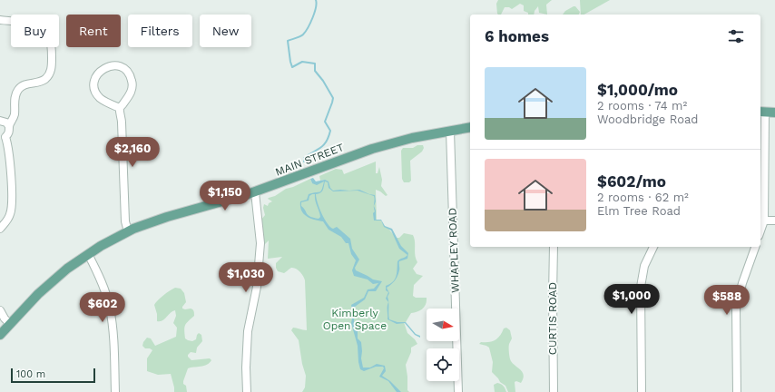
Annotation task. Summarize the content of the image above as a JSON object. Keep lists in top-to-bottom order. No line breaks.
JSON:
{"streets":{"main road":["MAIN STREET"],"street":["WHAPLEY ROAD","CURTIS ROAD"]},"crossings":[["MAIN STREET","WHAPLEY ROAD"]],"parks":["Kimberly Open Space"],"scale_bar":"100 m","north":"right","page":{"chip":["Buy","Rent","Filters","New"],"heading":"6 homes","list":[{"name":"$1,000/mo","note":"2 rooms · 74 m² · Woodbridge Road"},{"name":"$602/mo","note":"2 rooms · 62 m² · Elm Tree Road"}],"price":["$2,160","$1,150","$1,030","$1,000","$588","$602"],"scale":"100 m"}}
